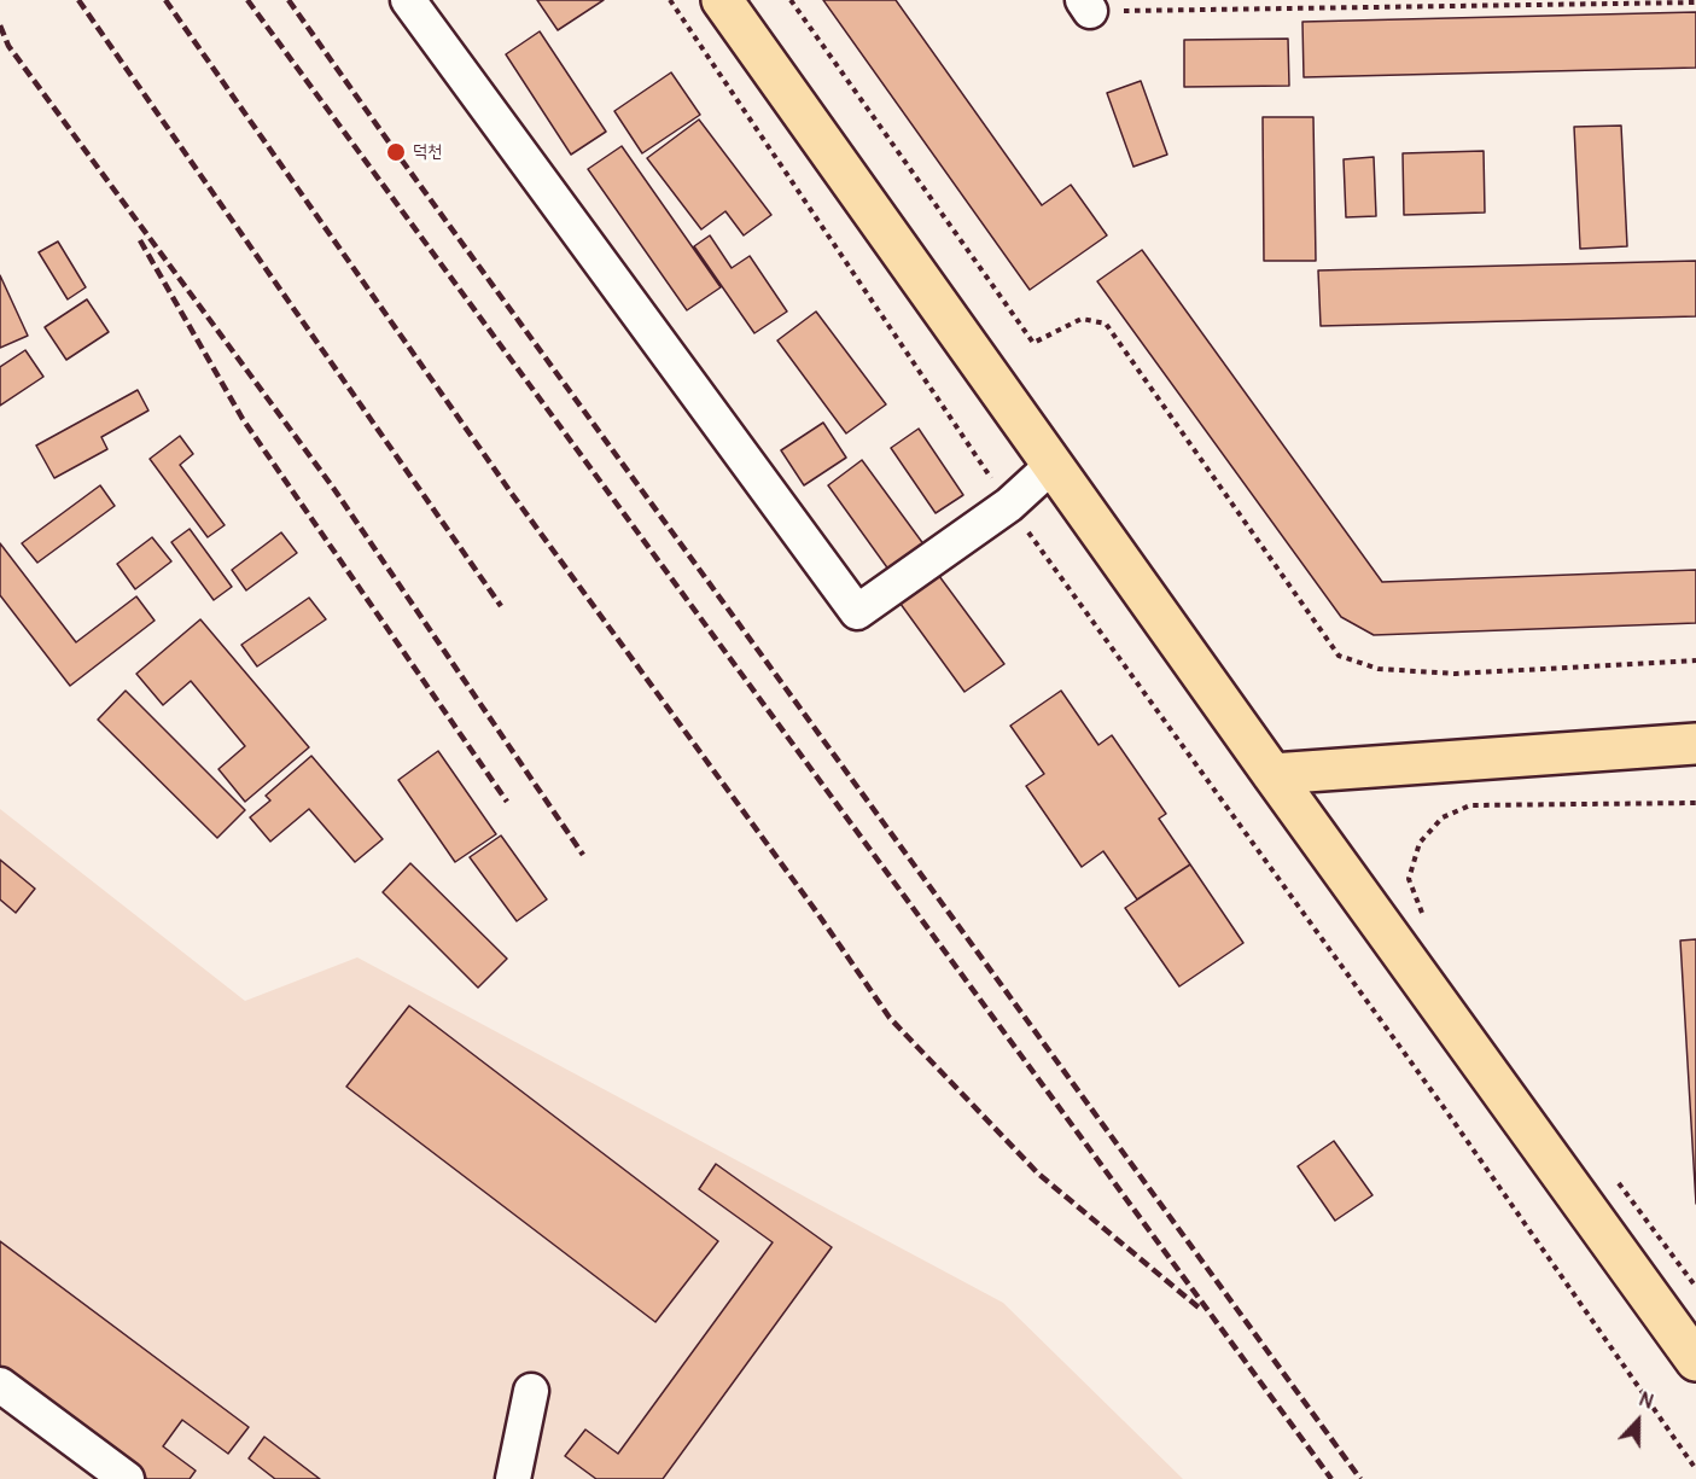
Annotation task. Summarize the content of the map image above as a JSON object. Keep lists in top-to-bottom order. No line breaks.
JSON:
{"places":["덕천"],"north":"top"}
